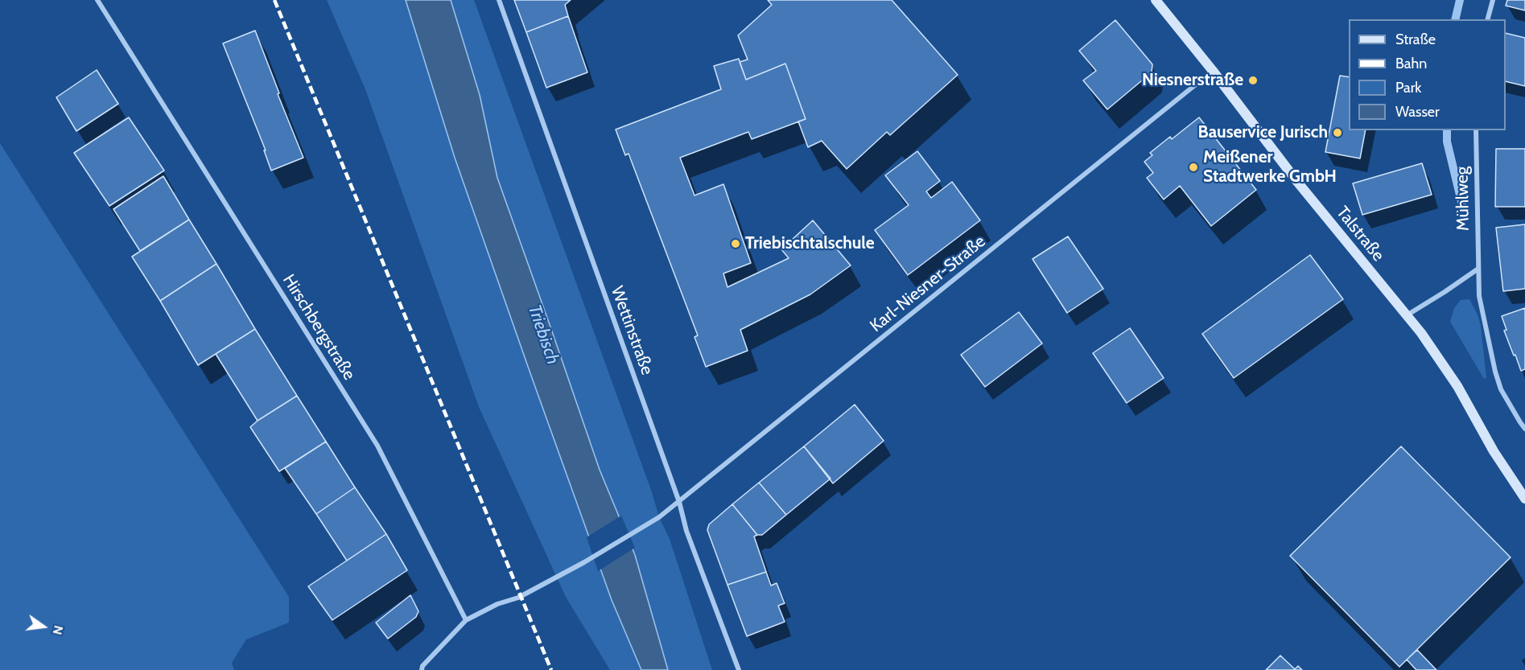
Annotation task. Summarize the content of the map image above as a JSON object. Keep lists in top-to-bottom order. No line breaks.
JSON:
{"streets":{"main road":["Talstraße"],"street":["Mühlweg","Karl-Niesner-Straße","Hirschbergstraße","Wettinstraße"]},"crossings":[["Talstraße","Karl-Niesner-Straße"],["Karl-Niesner-Straße","Hirschbergstraße"],["Karl-Niesner-Straße","Wettinstraße"]],"water":["Triebisch"],"places":["Niesnerstraße","Bauservice Jurisch","Meißener Stadtwerke GmbH","Triebischtalschule"],"legend":["Straße","Bahn","Park","Wasser"],"north":"right"}
